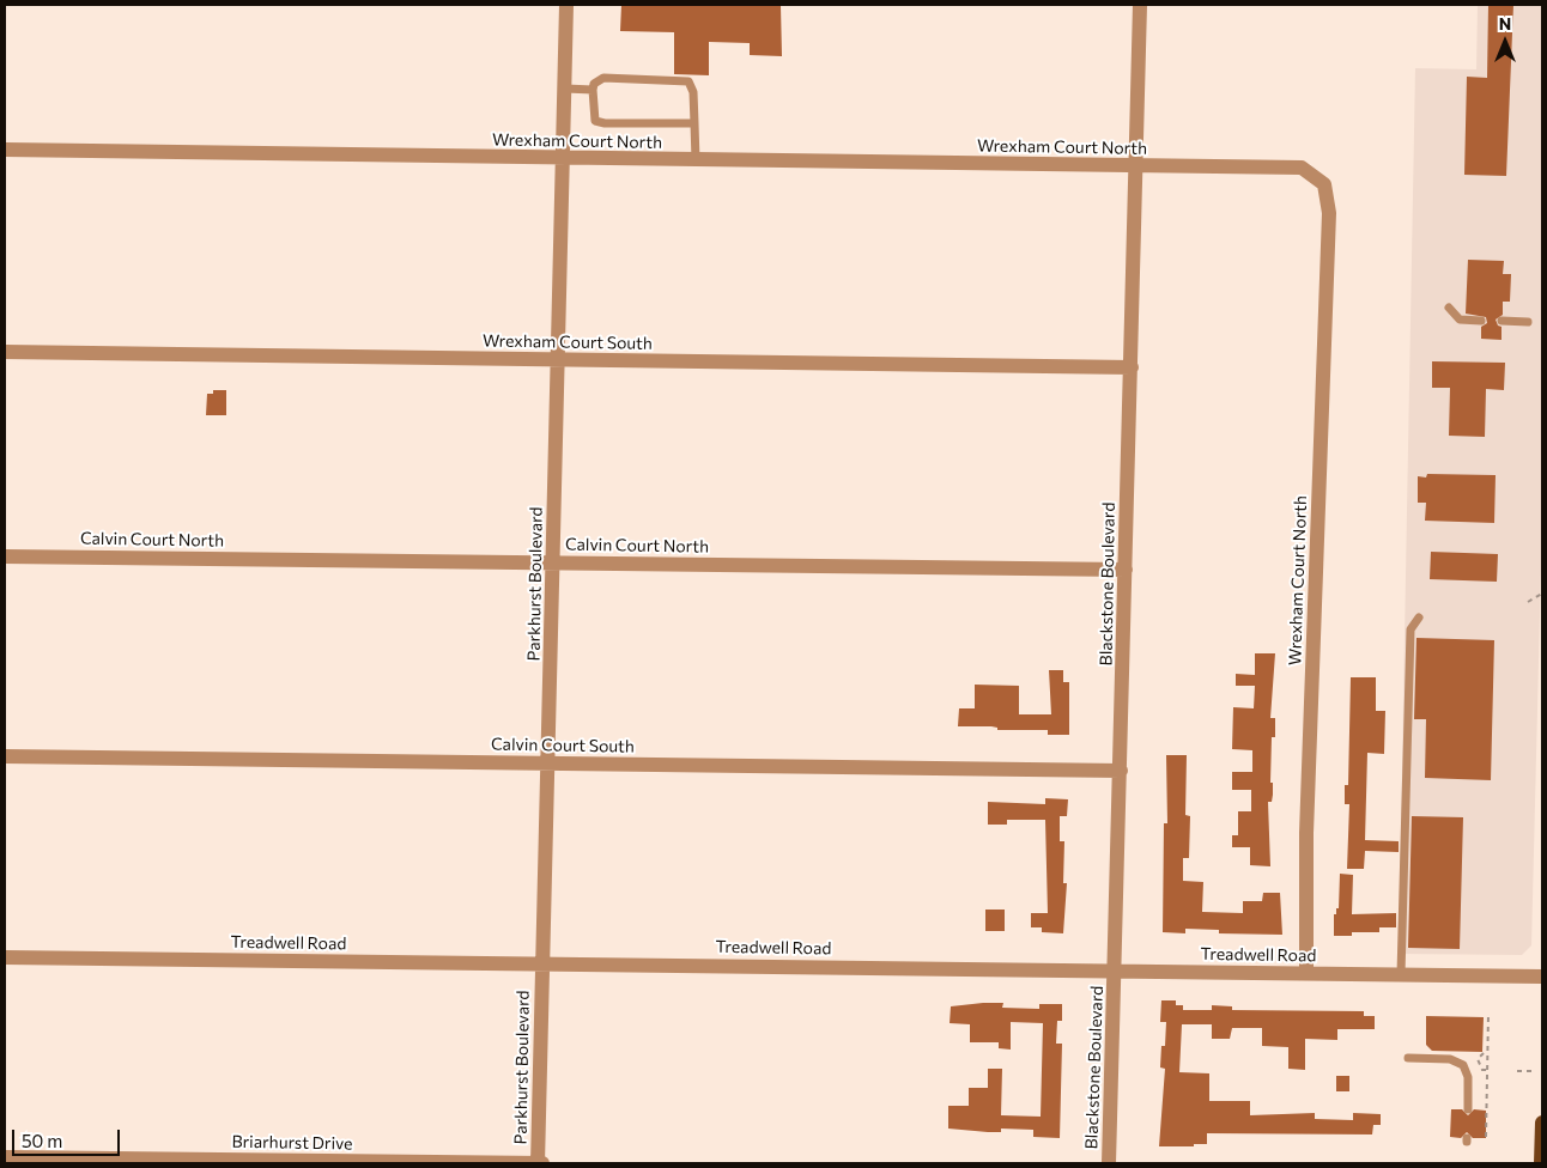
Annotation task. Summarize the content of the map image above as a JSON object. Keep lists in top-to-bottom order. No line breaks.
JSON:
{"streets":{"street":["Wrexham Court North","Wrexham Court South","Calvin Court North","Parkhurst Boulevard","Blackstone Boulevard","Calvin Court South","Treadwell Road","Briarhurst Drive"]},"crossings":[["Wrexham Court North","Parkhurst Boulevard"],["Wrexham Court North","Blackstone Boulevard"],["Wrexham Court North","Treadwell Road"],["Wrexham Court South","Parkhurst Boulevard"],["Wrexham Court South","Blackstone Boulevard"],["Calvin Court North","Parkhurst Boulevard"],["Calvin Court North","Blackstone Boulevard"],["Parkhurst Boulevard","Calvin Court South"],["Parkhurst Boulevard","Treadwell Road"],["Parkhurst Boulevard","Briarhurst Drive"],["Blackstone Boulevard","Calvin Court South"],["Blackstone Boulevard","Treadwell Road"]],"scale_bar":"50 m","north":"top"}
